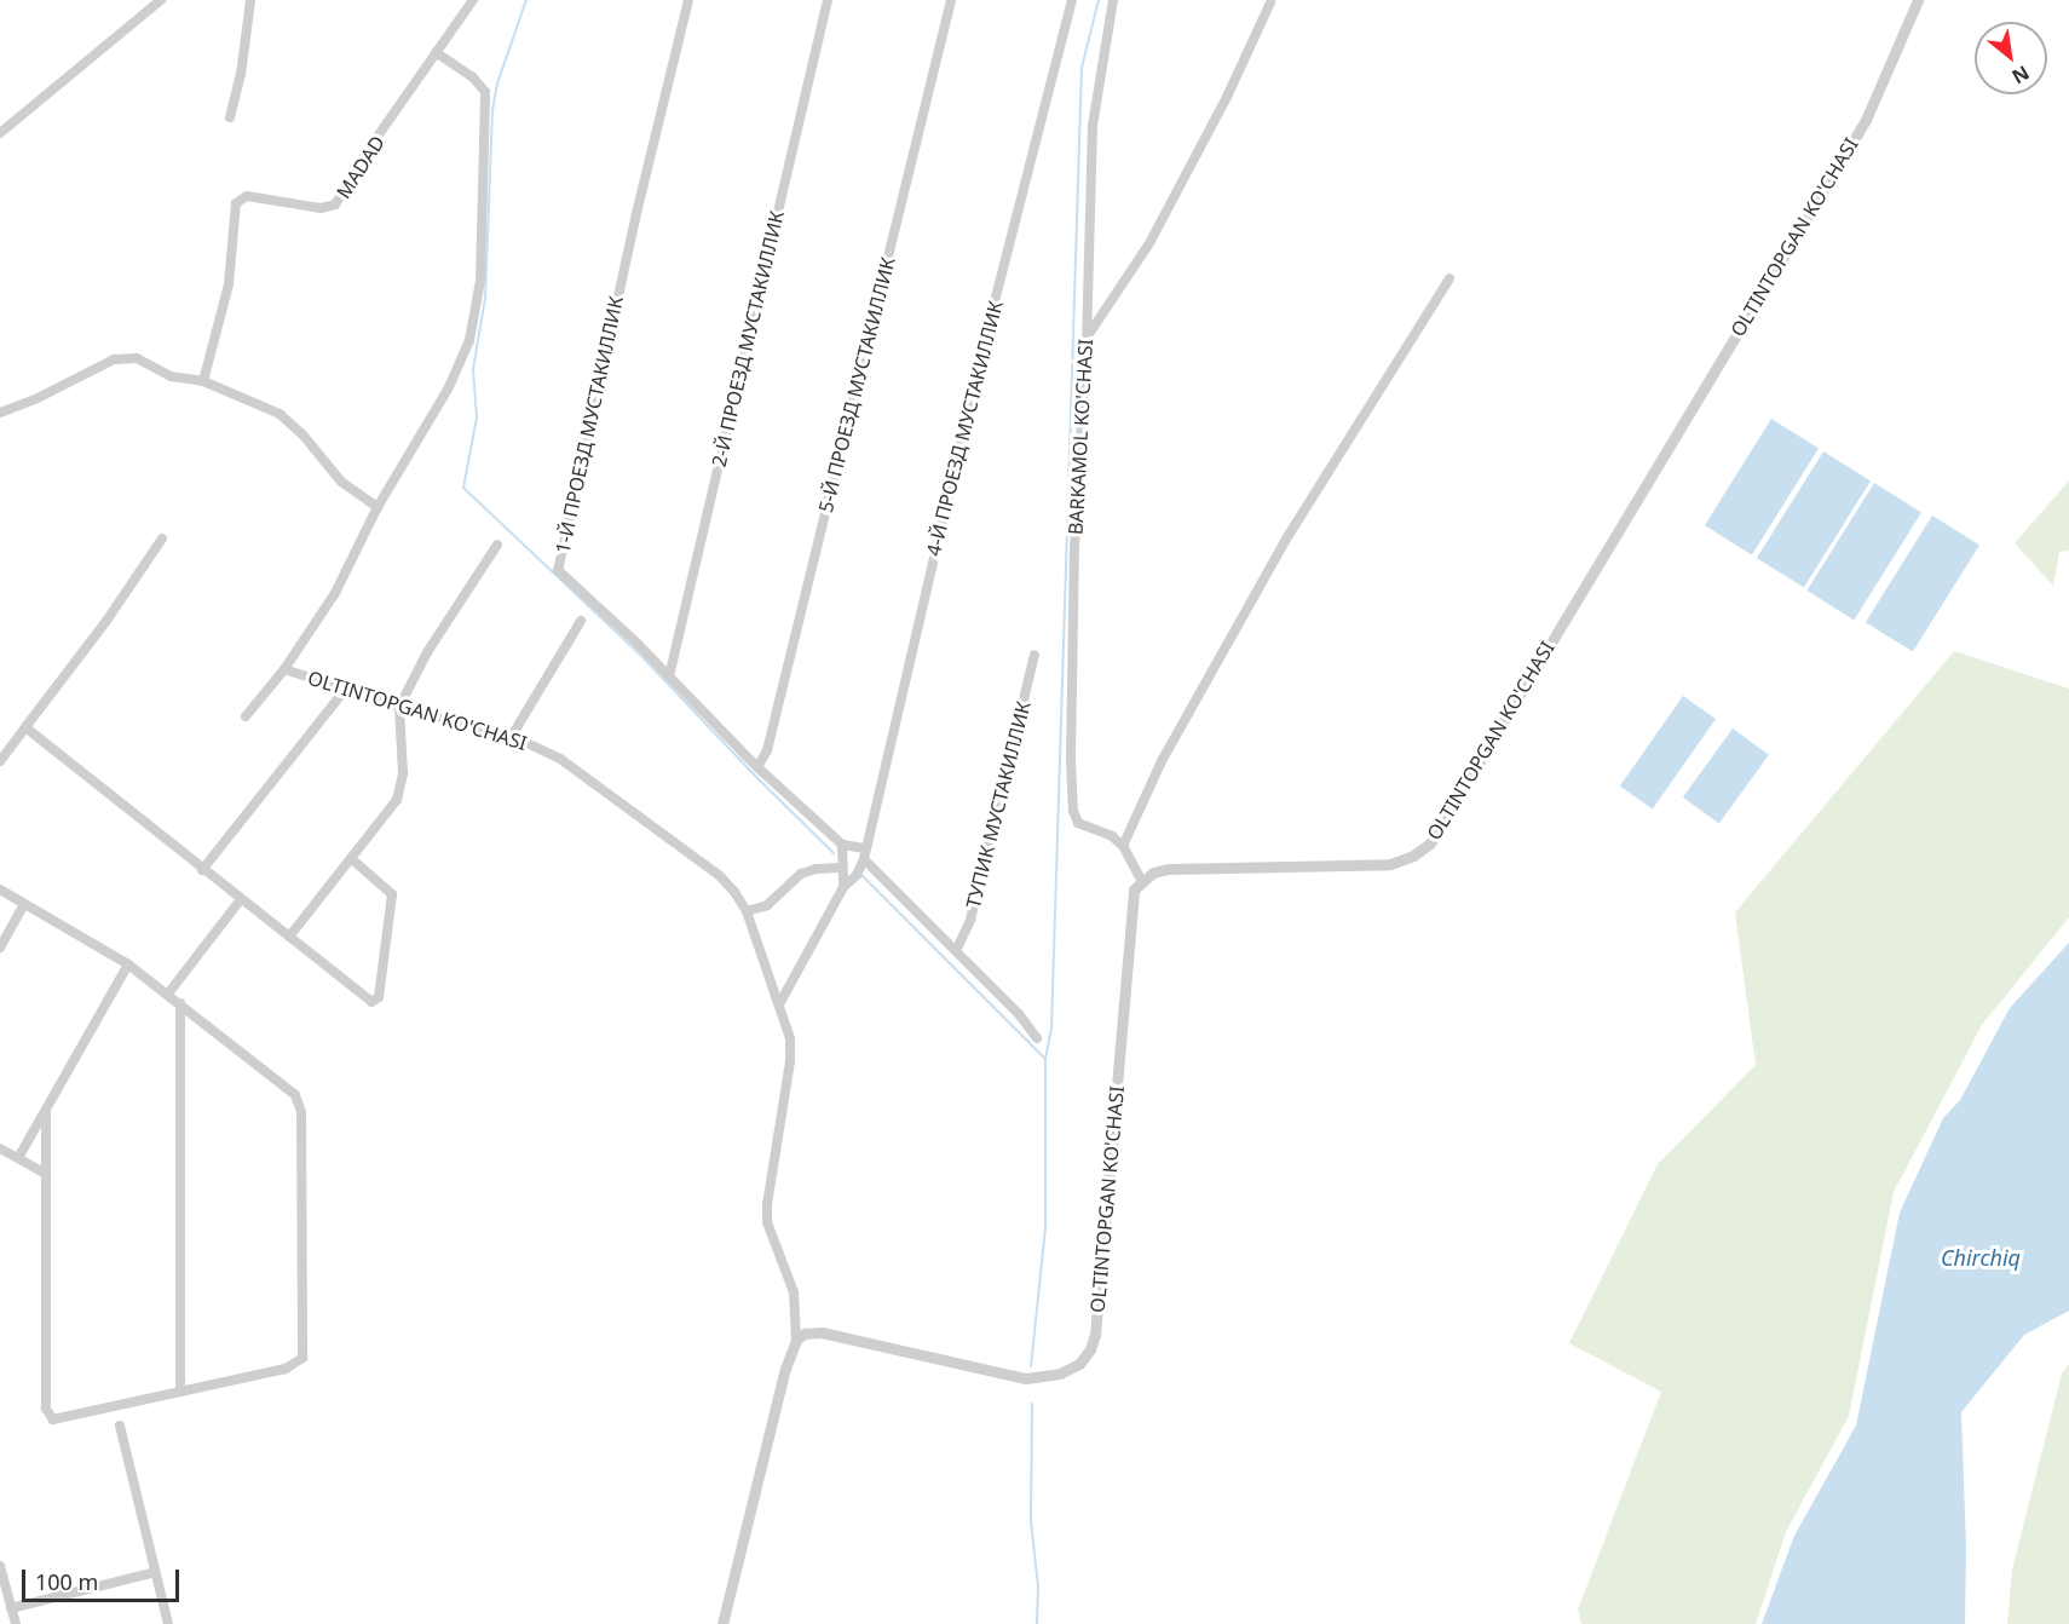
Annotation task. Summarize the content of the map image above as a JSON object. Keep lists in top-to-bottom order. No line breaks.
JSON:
{"streets":{"street":["MADAD","OLTINTOPGAN KO'CHASI","2-Й ПРОЕЗД МУСТАКИЛЛИК","5-Й ПРОЕЗД МУСТАКИЛЛИК","1-Й ПРОЕЗД МУСТАКИЛЛИК","4-Й ПРОЕЗД МУСТАКИЛЛИК","BARKAMOL KO'CHASI","ТУПИК МУСТАКИЛЛИК"]},"crossings":[["2-Й ПРОЕЗД МУСТАКИЛЛИК","1-Й ПРОЕЗД МУСТАКИЛЛИК"],["5-Й ПРОЕЗД МУСТАКИЛЛИК","1-Й ПРОЕЗД МУСТАКИЛЛИК"]],"water":["Chirchiq"],"scale_bar":"100 m","north":"bottom right"}
